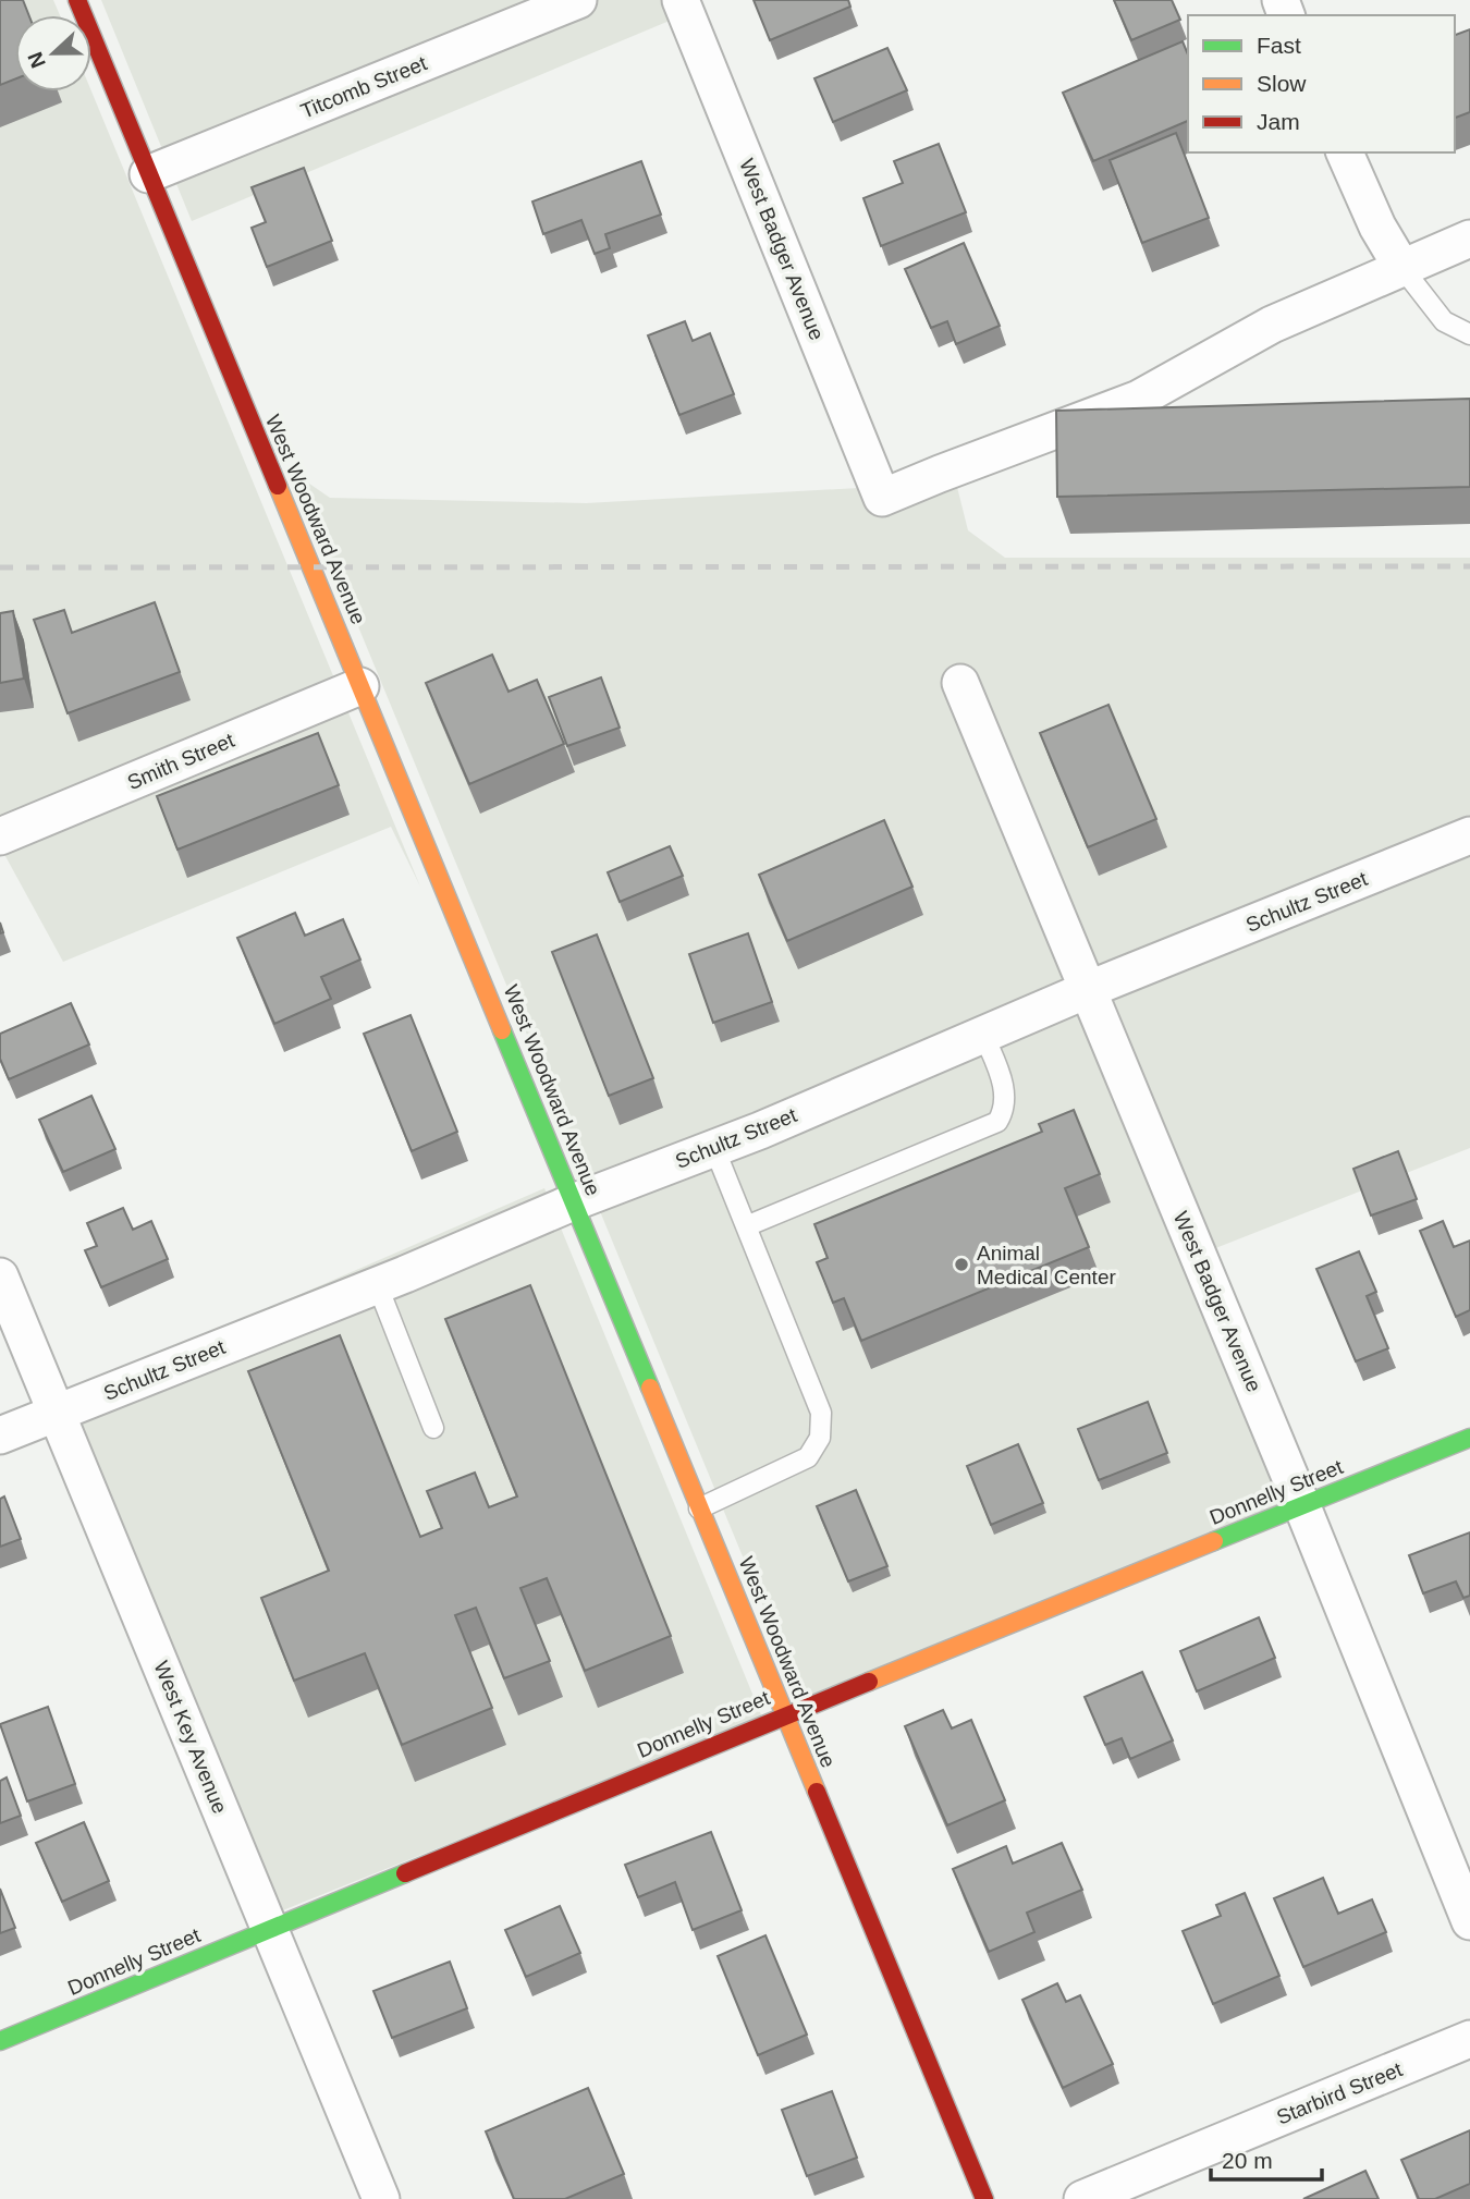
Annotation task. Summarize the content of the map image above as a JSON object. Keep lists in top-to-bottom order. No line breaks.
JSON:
{"streets":{"street":["Titcomb Street","West Badger Avenue","West Woodward Avenue","Smith Street","Schultz Street","Donnelly Street","West Key Avenue","Starbird Street"]},"crossings":[["Titcomb Street","West Woodward Avenue"],["West Badger Avenue","Schultz Street"],["West Badger Avenue","Donnelly Street"],["West Woodward Avenue","Smith Street"],["West Woodward Avenue","Schultz Street"],["West Woodward Avenue","Donnelly Street"],["Schultz Street","West Key Avenue"],["Donnelly Street","West Key Avenue"]],"places":["Animal Medical Center"],"legend":["Fast","Slow","Jam"],"scale_bar":"20 m","north":"left"}
